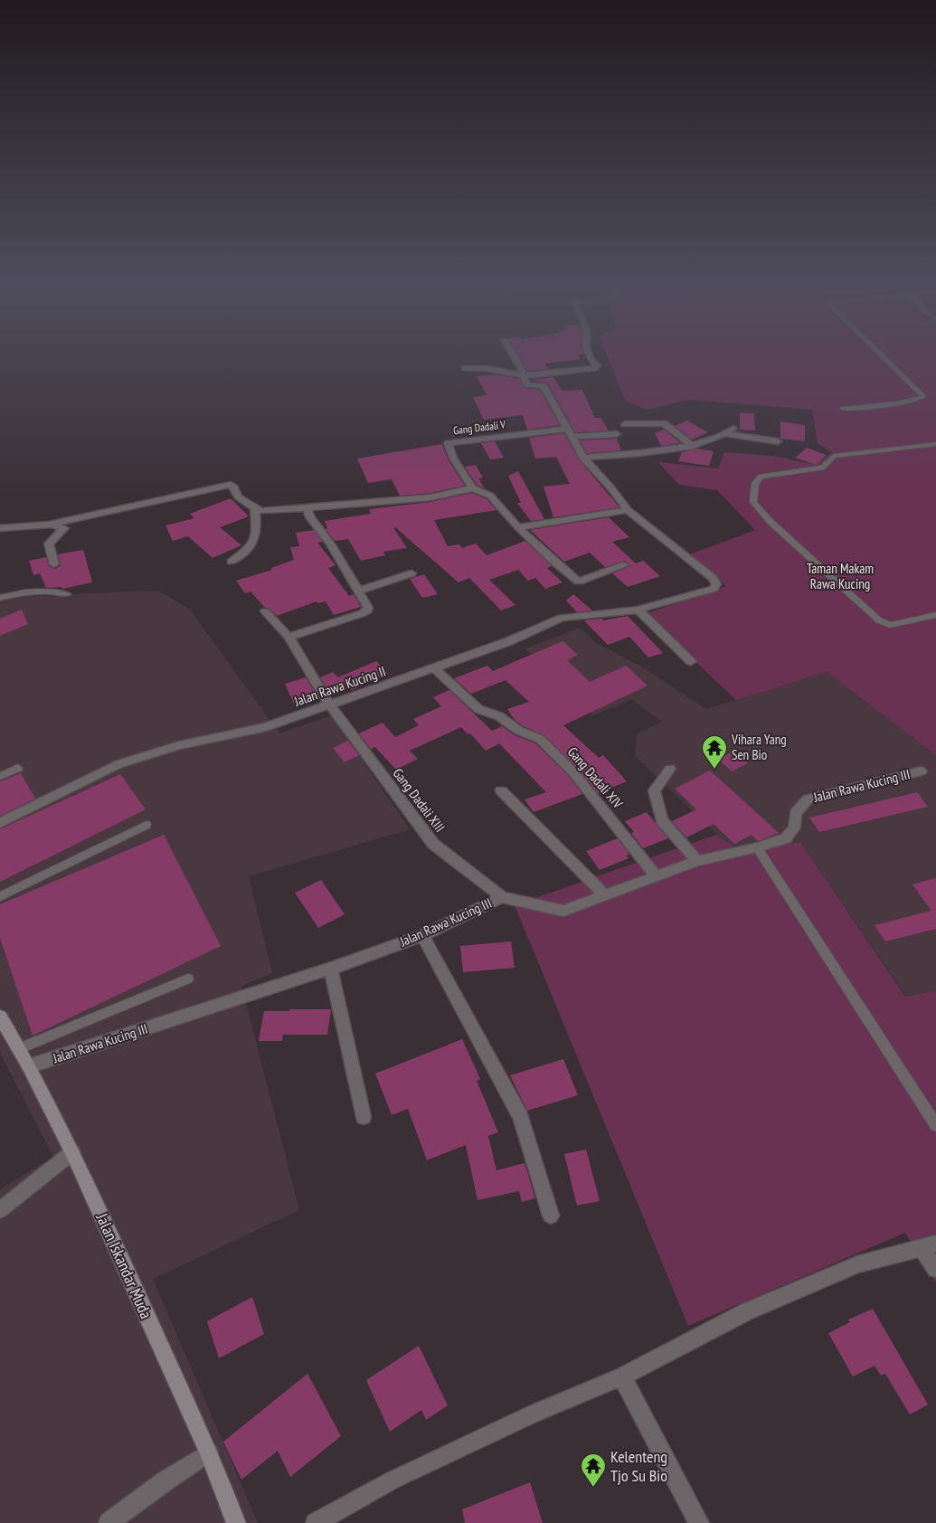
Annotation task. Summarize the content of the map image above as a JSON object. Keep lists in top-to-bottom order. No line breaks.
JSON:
{"streets":{"street":["Gang Dadali V","Jalan Rawa Kucing II","Gang Dadali XIV","Jalan Rawa Kucing III","Gang Dadali XIII","Jalan Iskandar Muda"]},"crossings":[["Jalan Rawa Kucing II","Gang Dadali XIV"],["Jalan Rawa Kucing II","Gang Dadali XIII"],["Gang Dadali XIV","Jalan Rawa Kucing III"],["Jalan Rawa Kucing III","Gang Dadali XIII"],["Jalan Rawa Kucing III","Jalan Iskandar Muda"]],"parks":["Taman Makam Rawa Kucing"],"places":{"temple":["Vihara Yang Sen Bio","Kelenteng Tjo Su Bio"]}}
